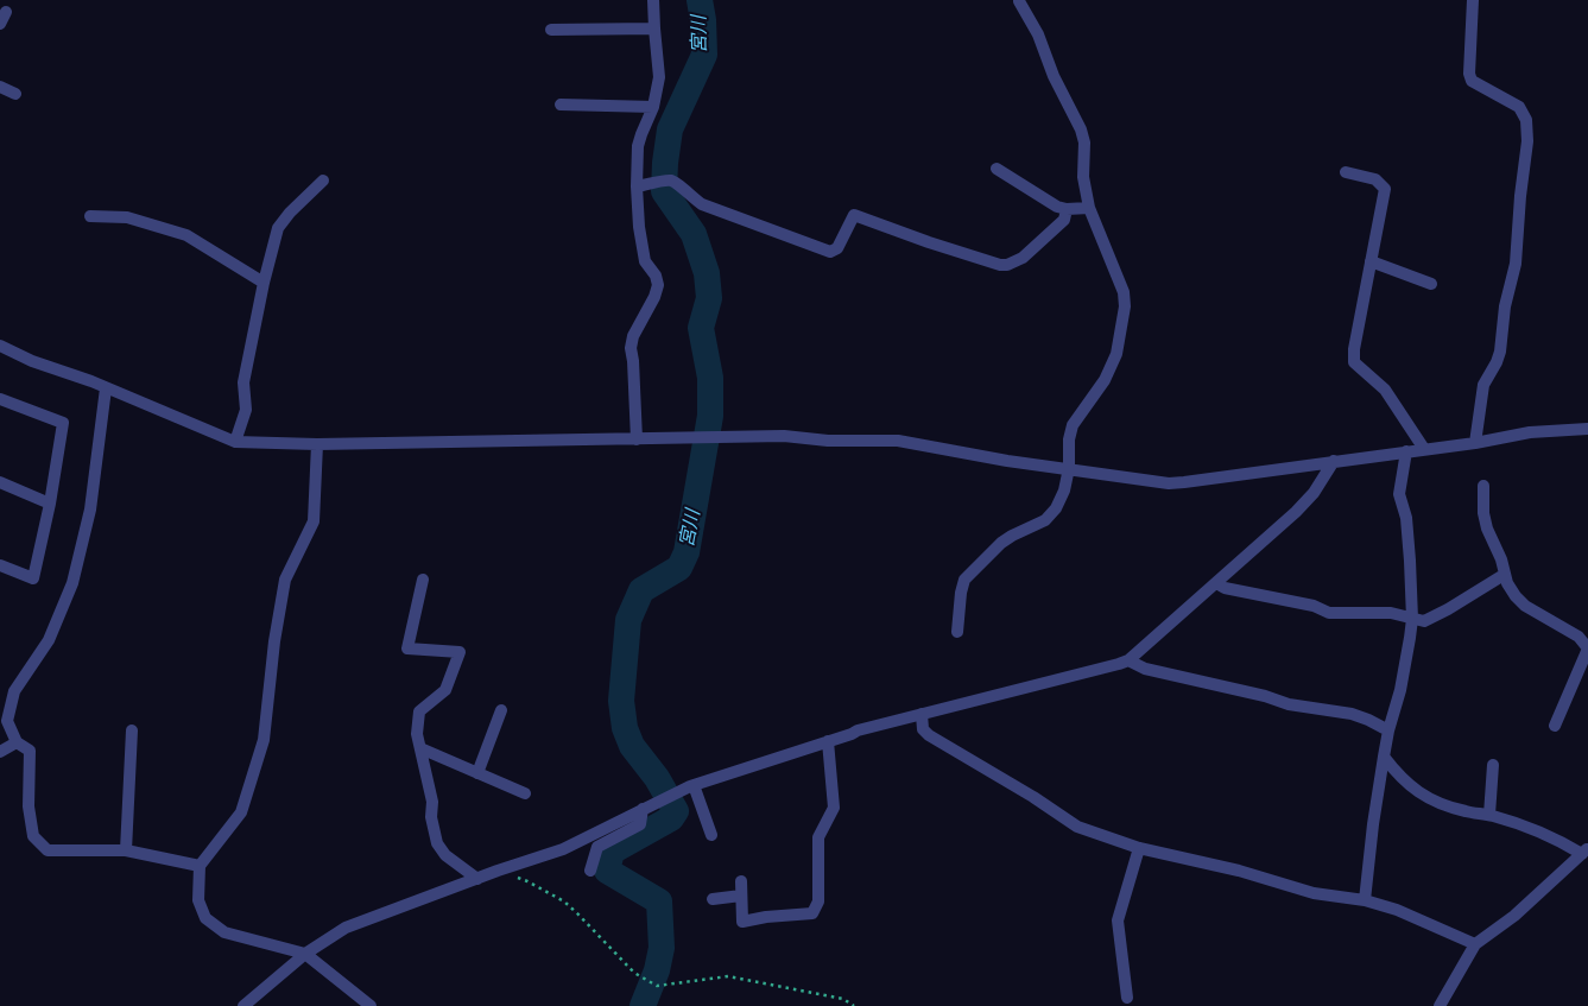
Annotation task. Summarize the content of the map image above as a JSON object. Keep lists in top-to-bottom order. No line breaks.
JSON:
{"water":["宮川"]}
